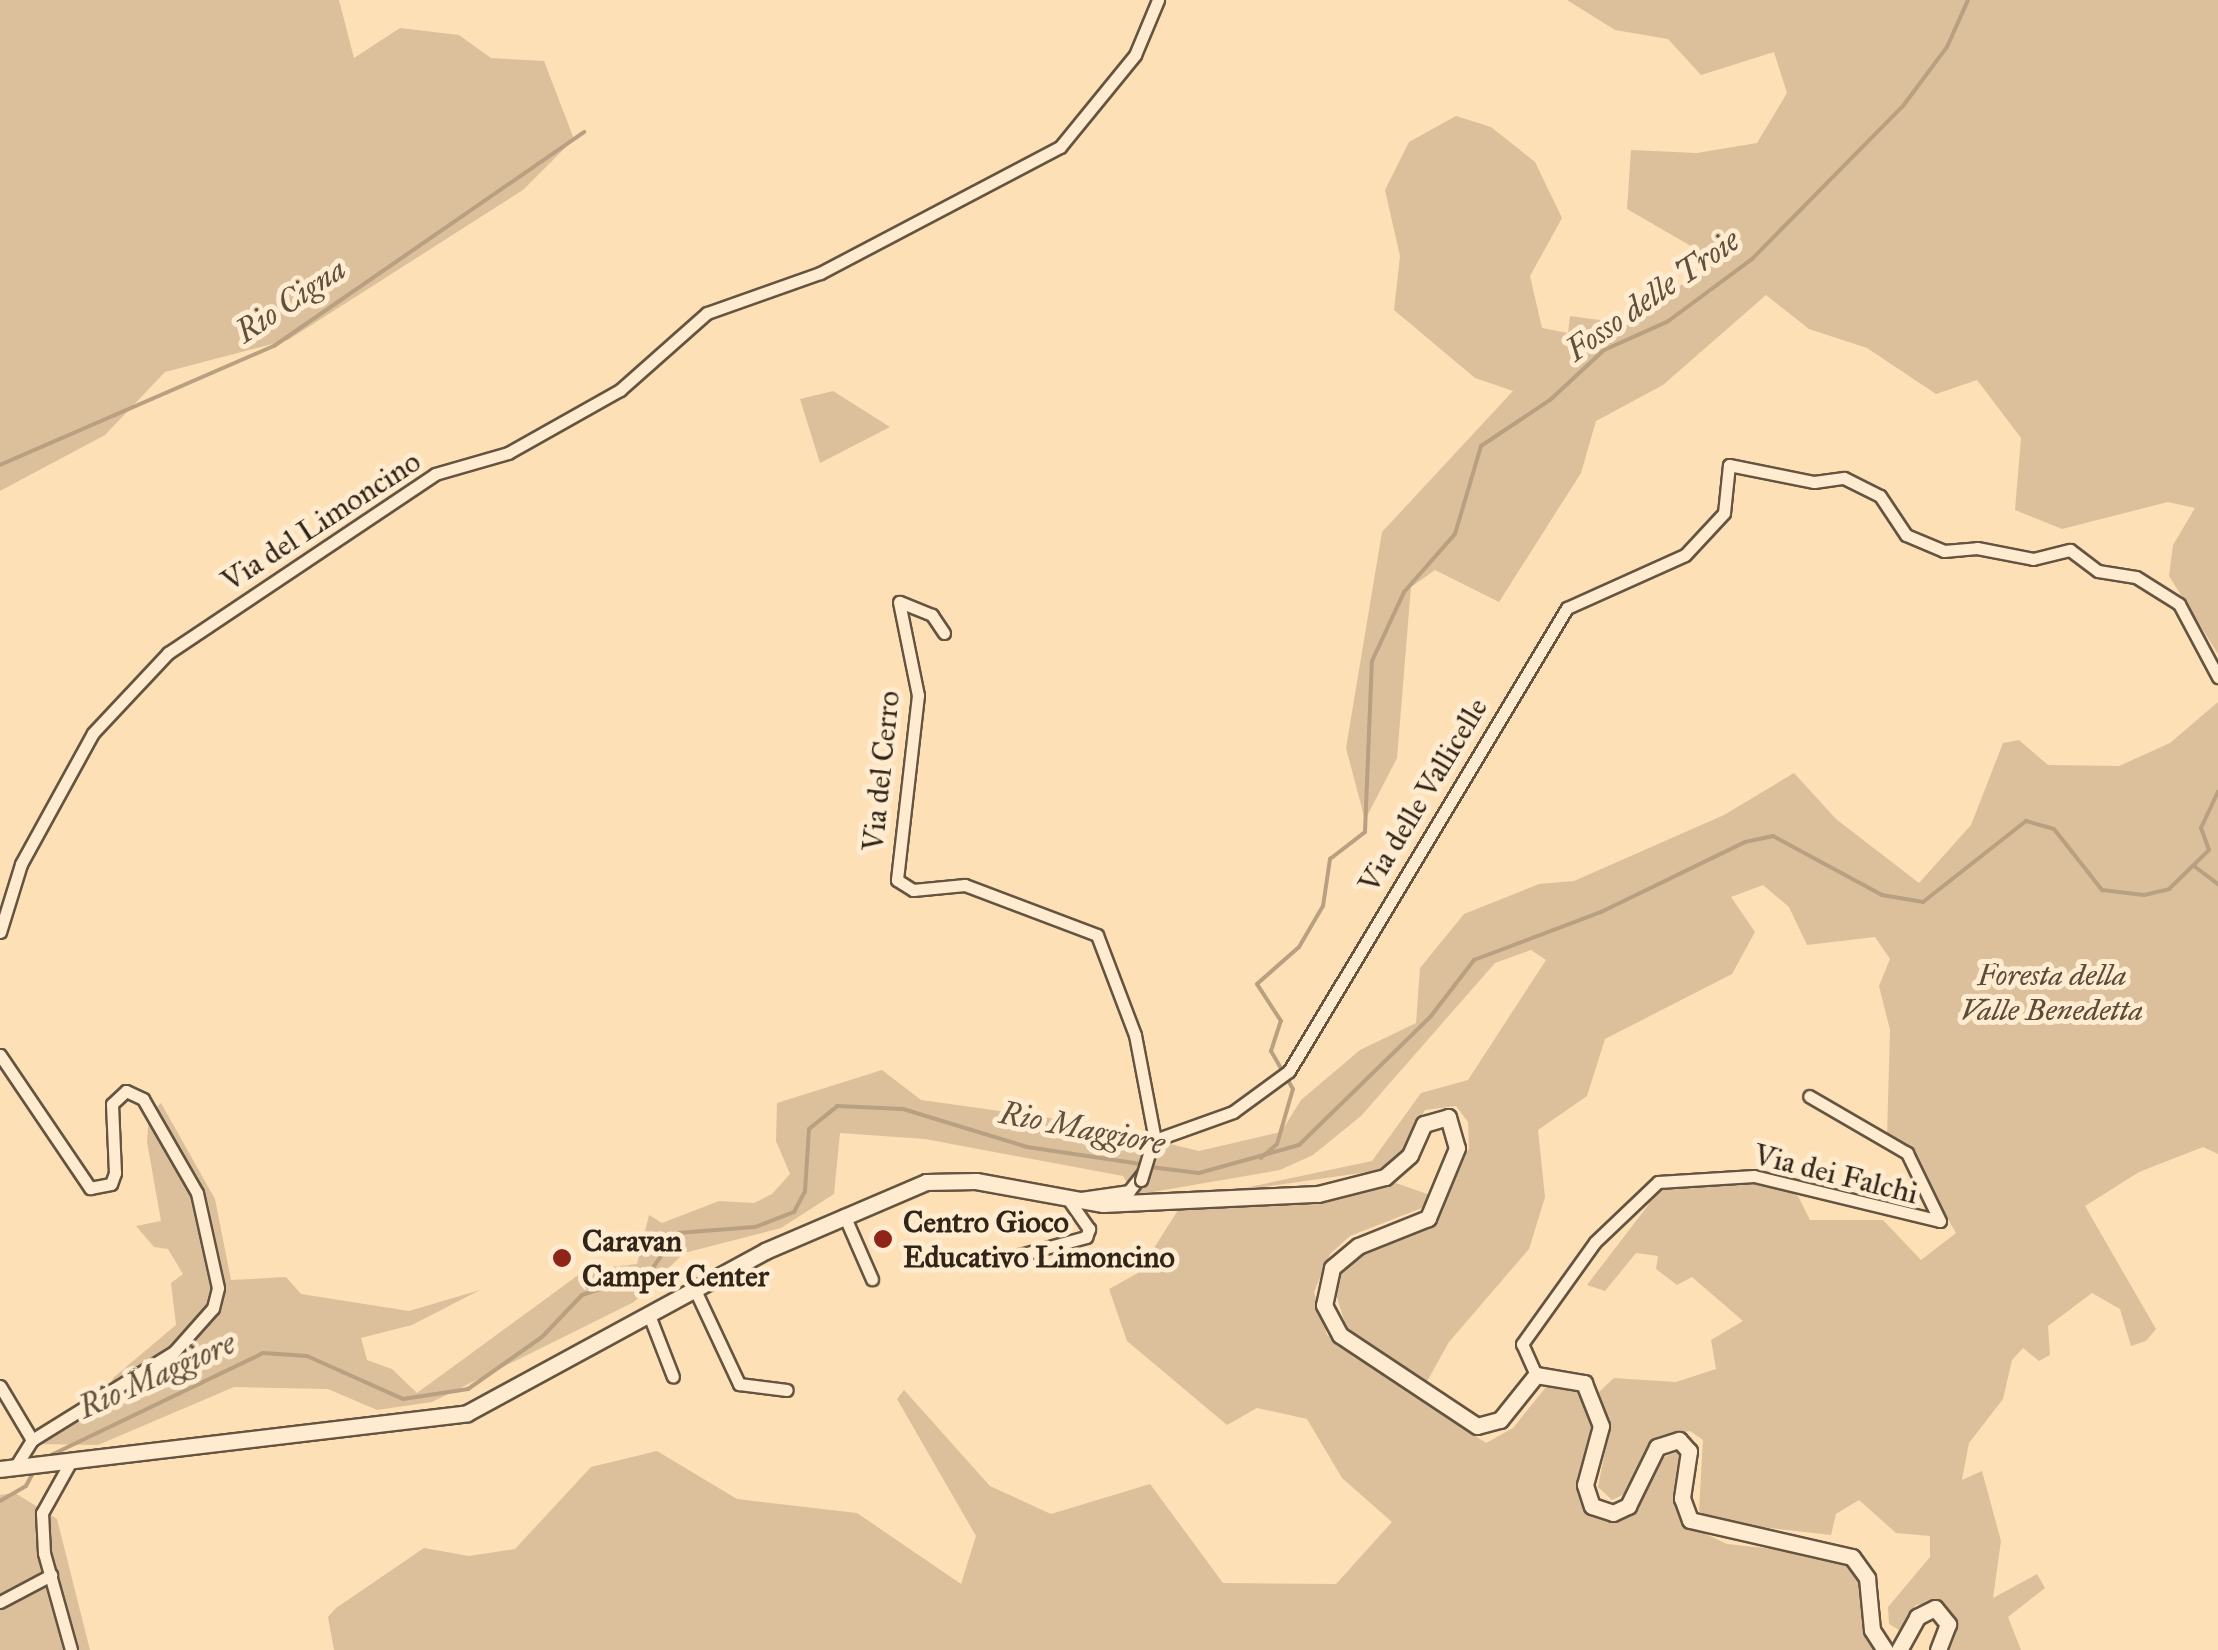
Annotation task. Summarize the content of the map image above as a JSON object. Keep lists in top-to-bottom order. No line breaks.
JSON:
{"streets":{"street":["Via del Limoncino","Via del Cerro","Via delle Vallicelle","Via dei Falchi"]},"crossings":[["Via del Cerro","Via delle Vallicelle"]],"water":["Fosso delle Troie","Rio Cigna","Rio Maggiore"],"parks":["Foresta della Valle Benedetta"],"places":["Centro Gioco Educativo Limoncino","Caravan Camper Center"]}
